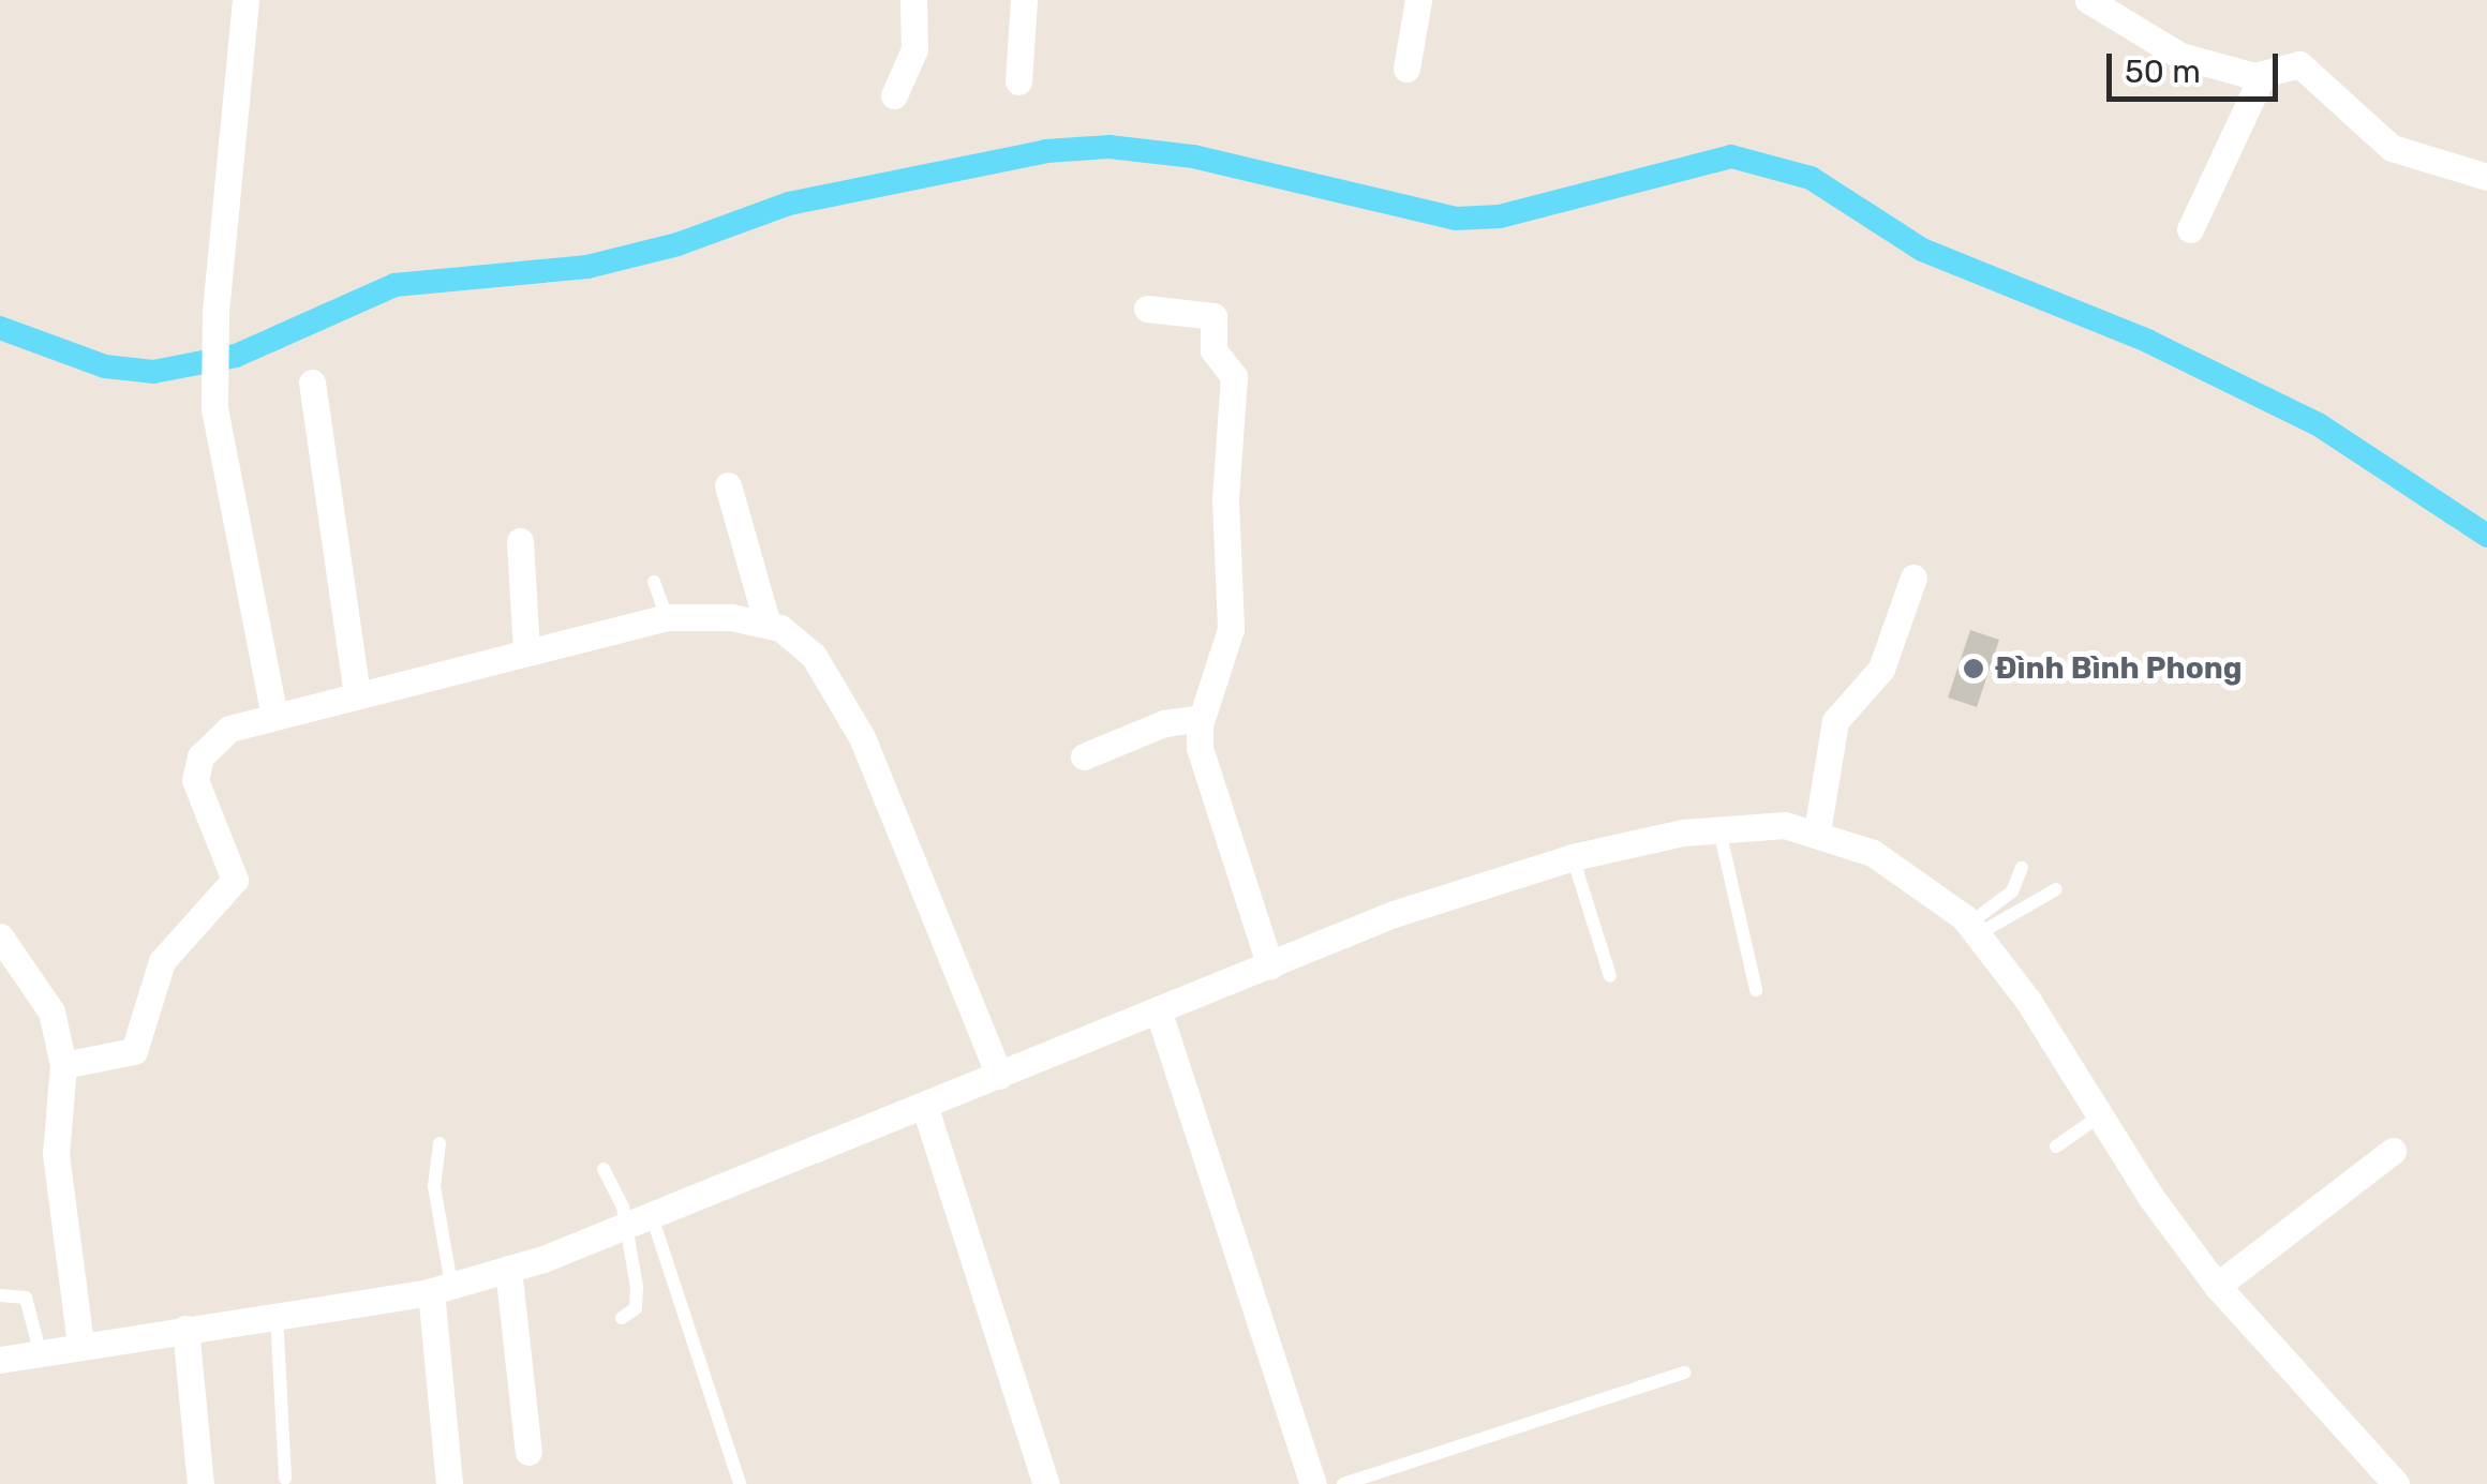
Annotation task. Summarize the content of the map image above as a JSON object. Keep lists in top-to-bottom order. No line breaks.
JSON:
{"places":["Đình Bình Phong"],"scale_bar":"50 m"}
